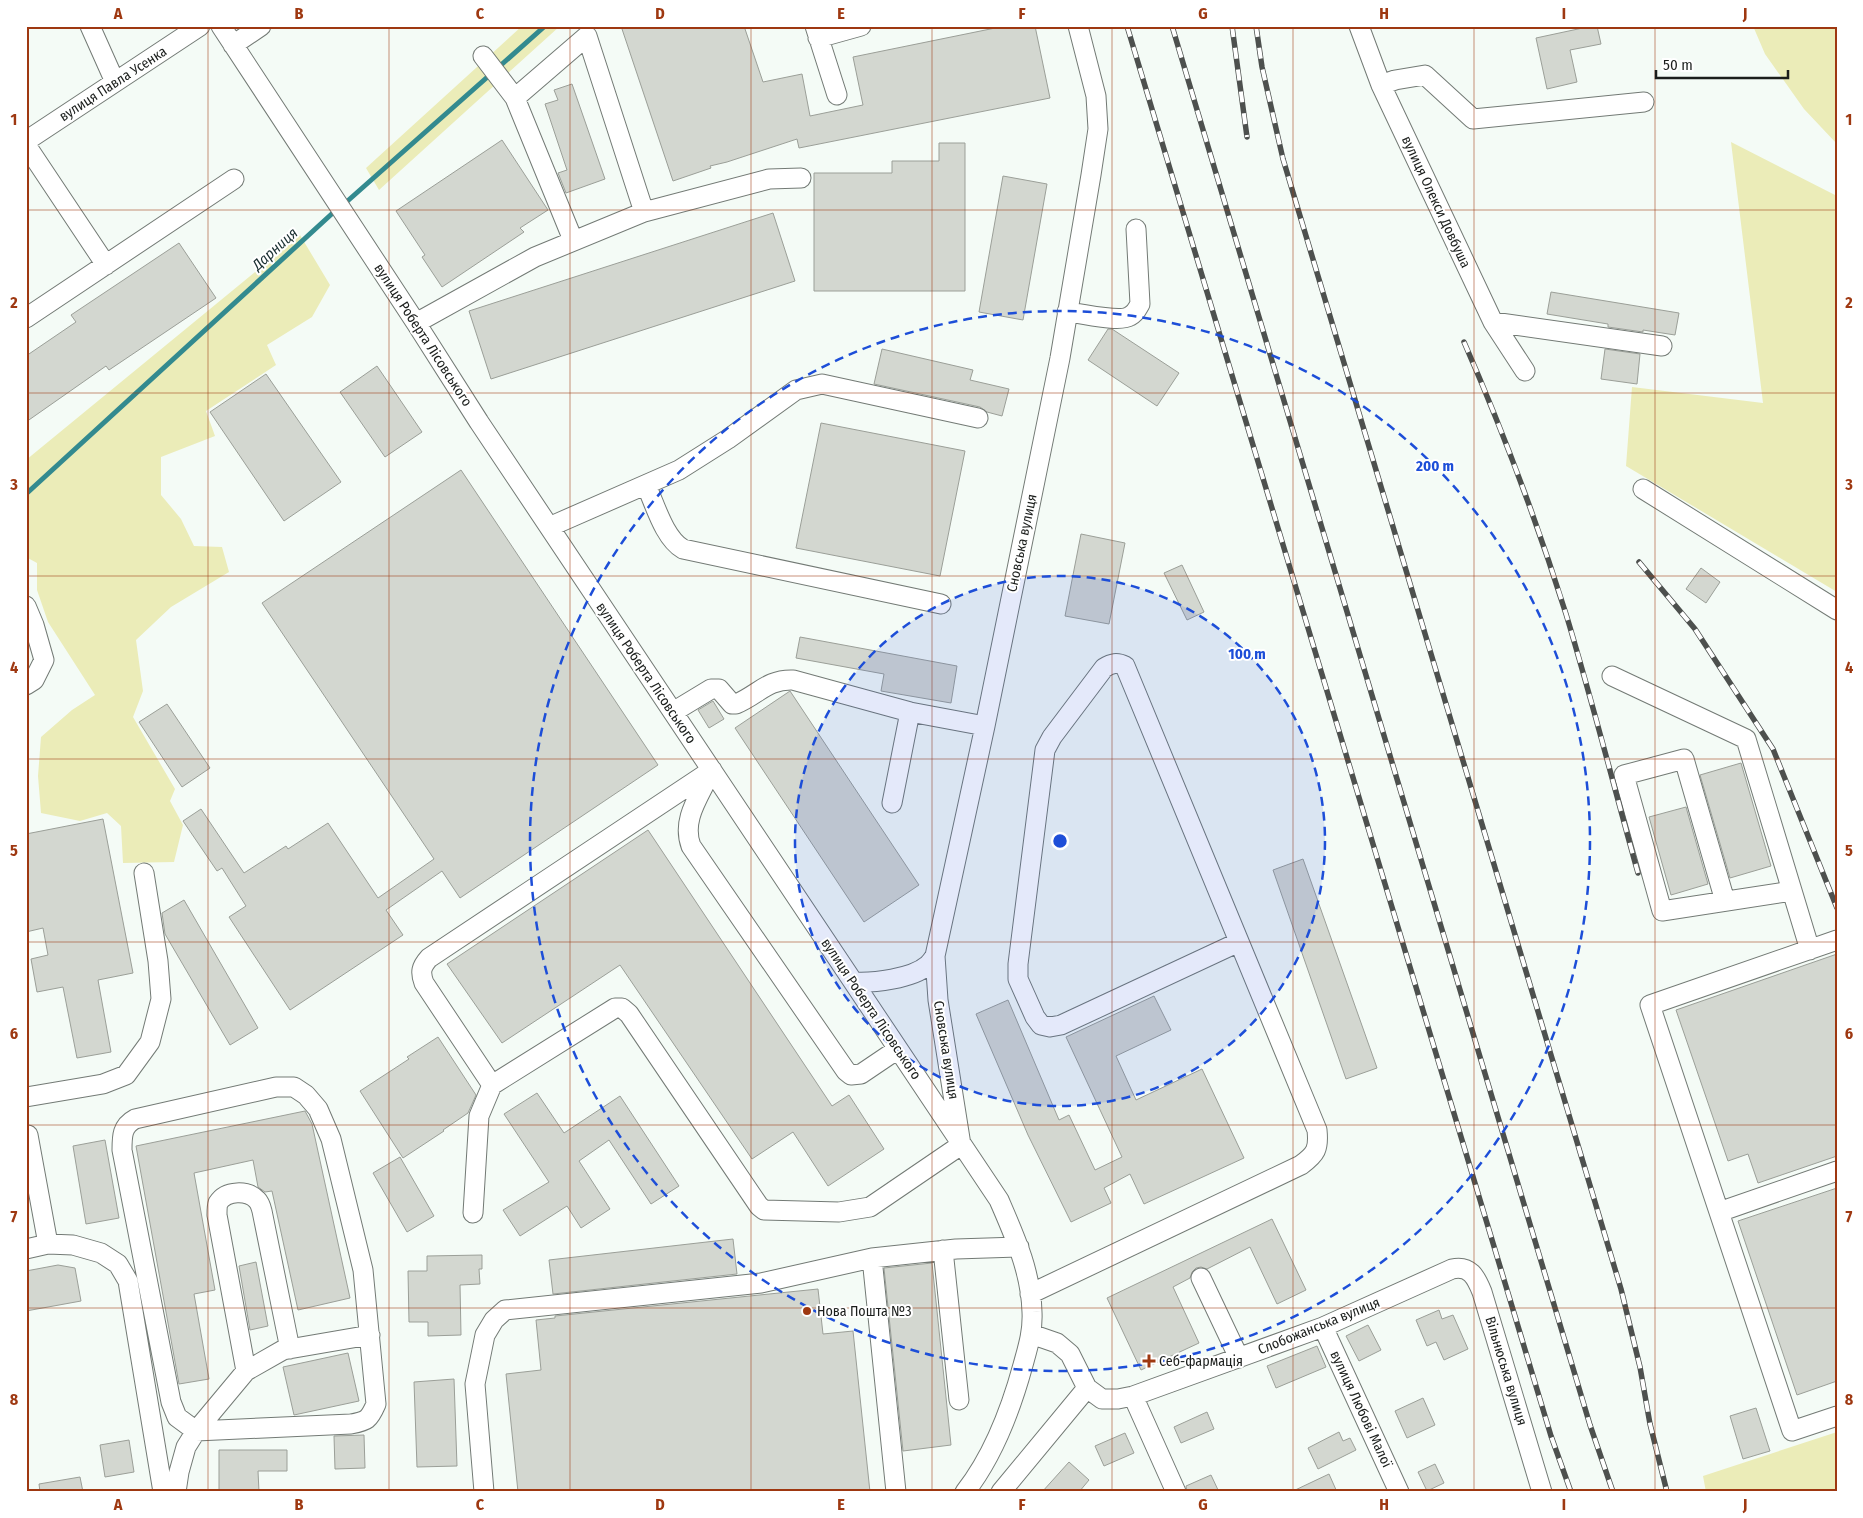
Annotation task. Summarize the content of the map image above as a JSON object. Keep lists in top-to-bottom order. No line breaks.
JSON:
{"streets":{"street":["вулиця Павла Усенка","вулиця Олекси Довбуша","вулиця Роберта Лісовського","Сновська вулиця","Слобожанська вулиця","Вільнюська вулиця","вулиця Любові Малої"]},"crossings":[["вулиця Роберта Лісовського","Сновська вулиця"],["Слобожанська вулиця","Вільнюська вулиця"],["Слобожанська вулиця","вулиця Любові Малої"]],"water":["Дарниця"],"places":{"other":["Нова Пошта №3"],"health":["Себ-фармація"]},"scale_bar":"50 m","grid":{"columns":["A","B","C","D","E","F","G","H","I","J"],"rows":["1","2","3","4","5","6","7","8"]},"rings":["200 m","100 m"]}
